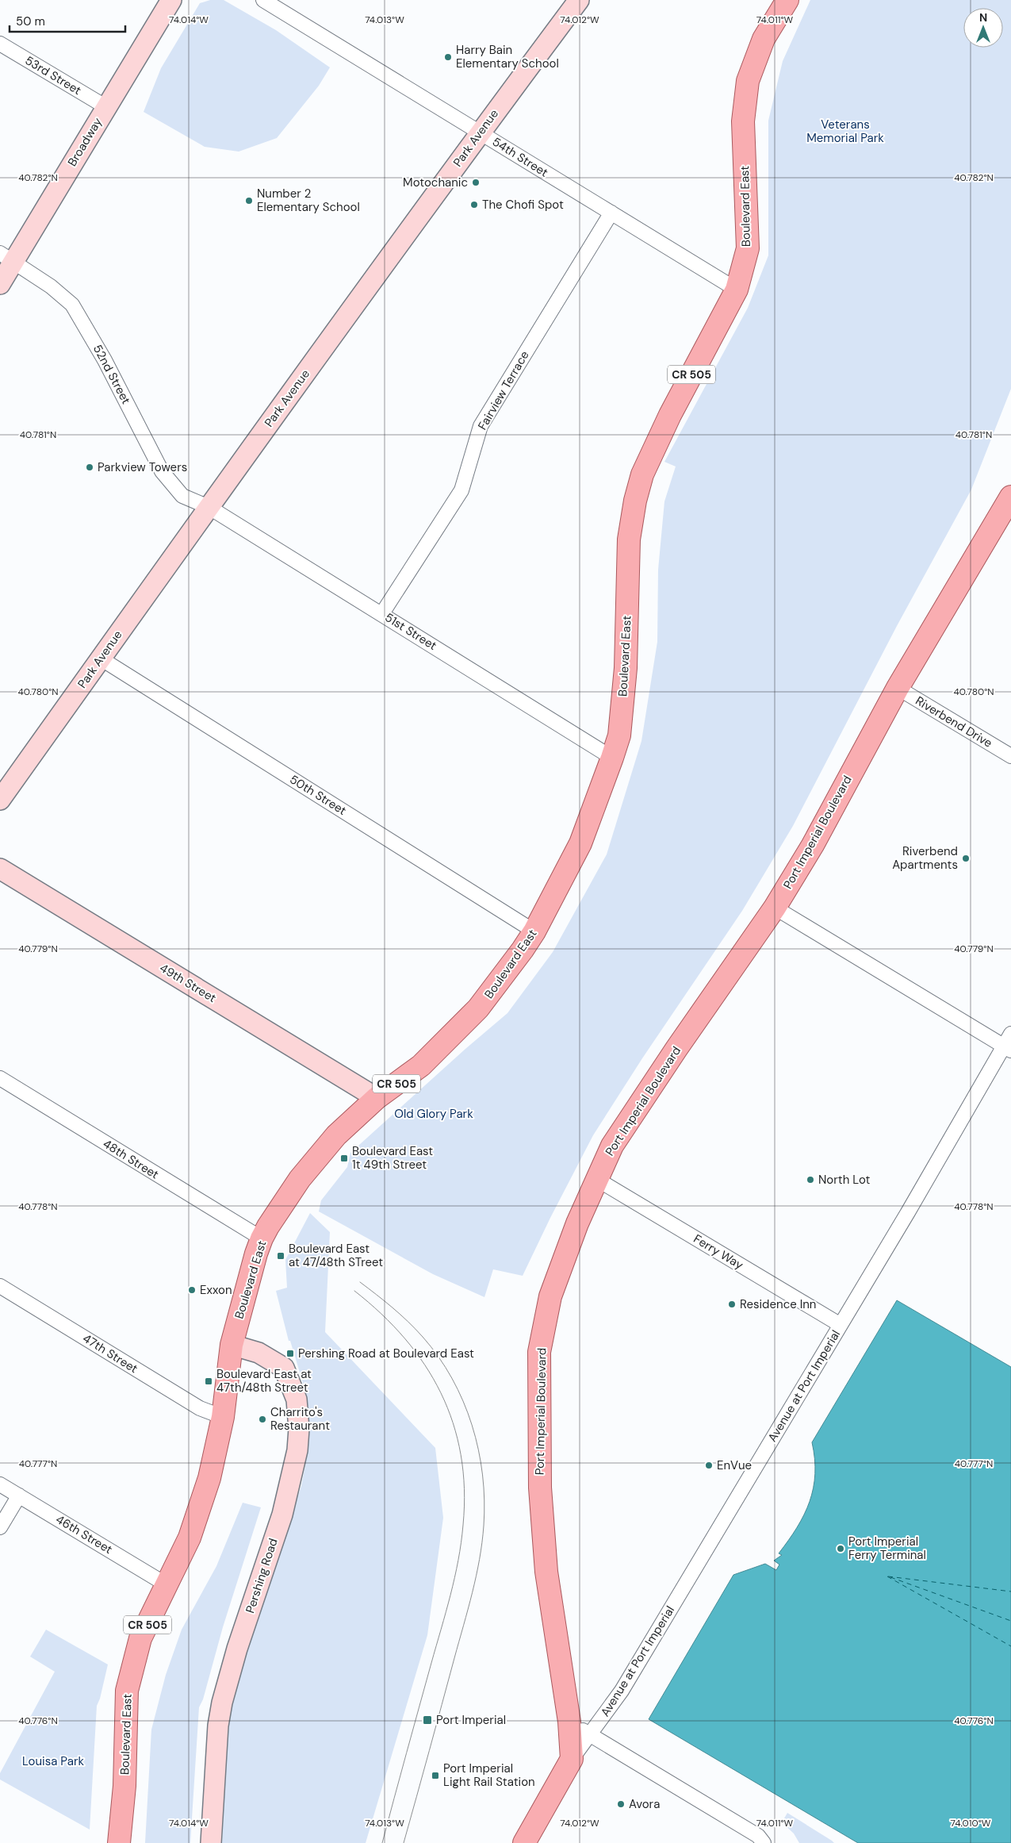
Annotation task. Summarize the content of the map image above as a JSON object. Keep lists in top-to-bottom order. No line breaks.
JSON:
{"streets":{"main road":["Boulevard East","CR 505","Port Imperial Boulevard"],"street":["53rd Street","Park Avenue","Broadway","54th Street","52nd Street","Fairview Terrace","51st Street","Riverbend Drive","50th Street","49th Street","48th Street","Ferry Way","47th Street","Avenue at Port Imperial","46th Street","Pershing Road"]},"crossings":[["53rd Street","Broadway"],["Park Avenue","54th Street"],["Park Avenue","52nd Street"],["Park Avenue","51st Street"],["Park Avenue","50th Street"],["Broadway","52nd Street"],["54th Street","Boulevard East"],["54th Street","Fairview Terrace"],["Boulevard East","51st Street"],["Boulevard East","50th Street"],["Boulevard East","49th Street"],["Boulevard East","48th Street"],["Boulevard East","47th Street"],["Boulevard East","46th Street"],["Boulevard East","Pershing Road"],["52nd Street","51st Street"],["Fairview Terrace","51st Street"],["Riverbend Drive","Port Imperial Boulevard"],["Port Imperial Boulevard","Ferry Way"],["Port Imperial Boulevard","Avenue at Port Imperial"],["Ferry Way","Avenue at Port Imperial"]],"parks":["Veterans Memorial Park","Old Glory Park","Louisa Park"],"places":{"other":["Harry Bain Elementary School","Motochanic","Number 2 Elementary School","The Chofi Spot","Parkview Towers","Riverbend Apartments","North Lot","Exxon","Residence Inn","Charrito's Restaurant","EnVue","Port Imperial Ferry Terminal","Avora"],"transit":["Boulevard East 1t 49th Street","Boulevard East at 47/48th STreet","Pershing Road at Boulevard East","Boulevard East at 47th/48th Street","Port Imperial","Port Imperial Light Rail Station"]},"scale_bar":"50 m","north":"top","coordinates":["74.014°W","74.013°W","74.012°W","74.011°W","40.782°N","40.781°N","40.780°N","40.779°N","40.778°N","40.777°N","40.776°N","74.010°W"]}
